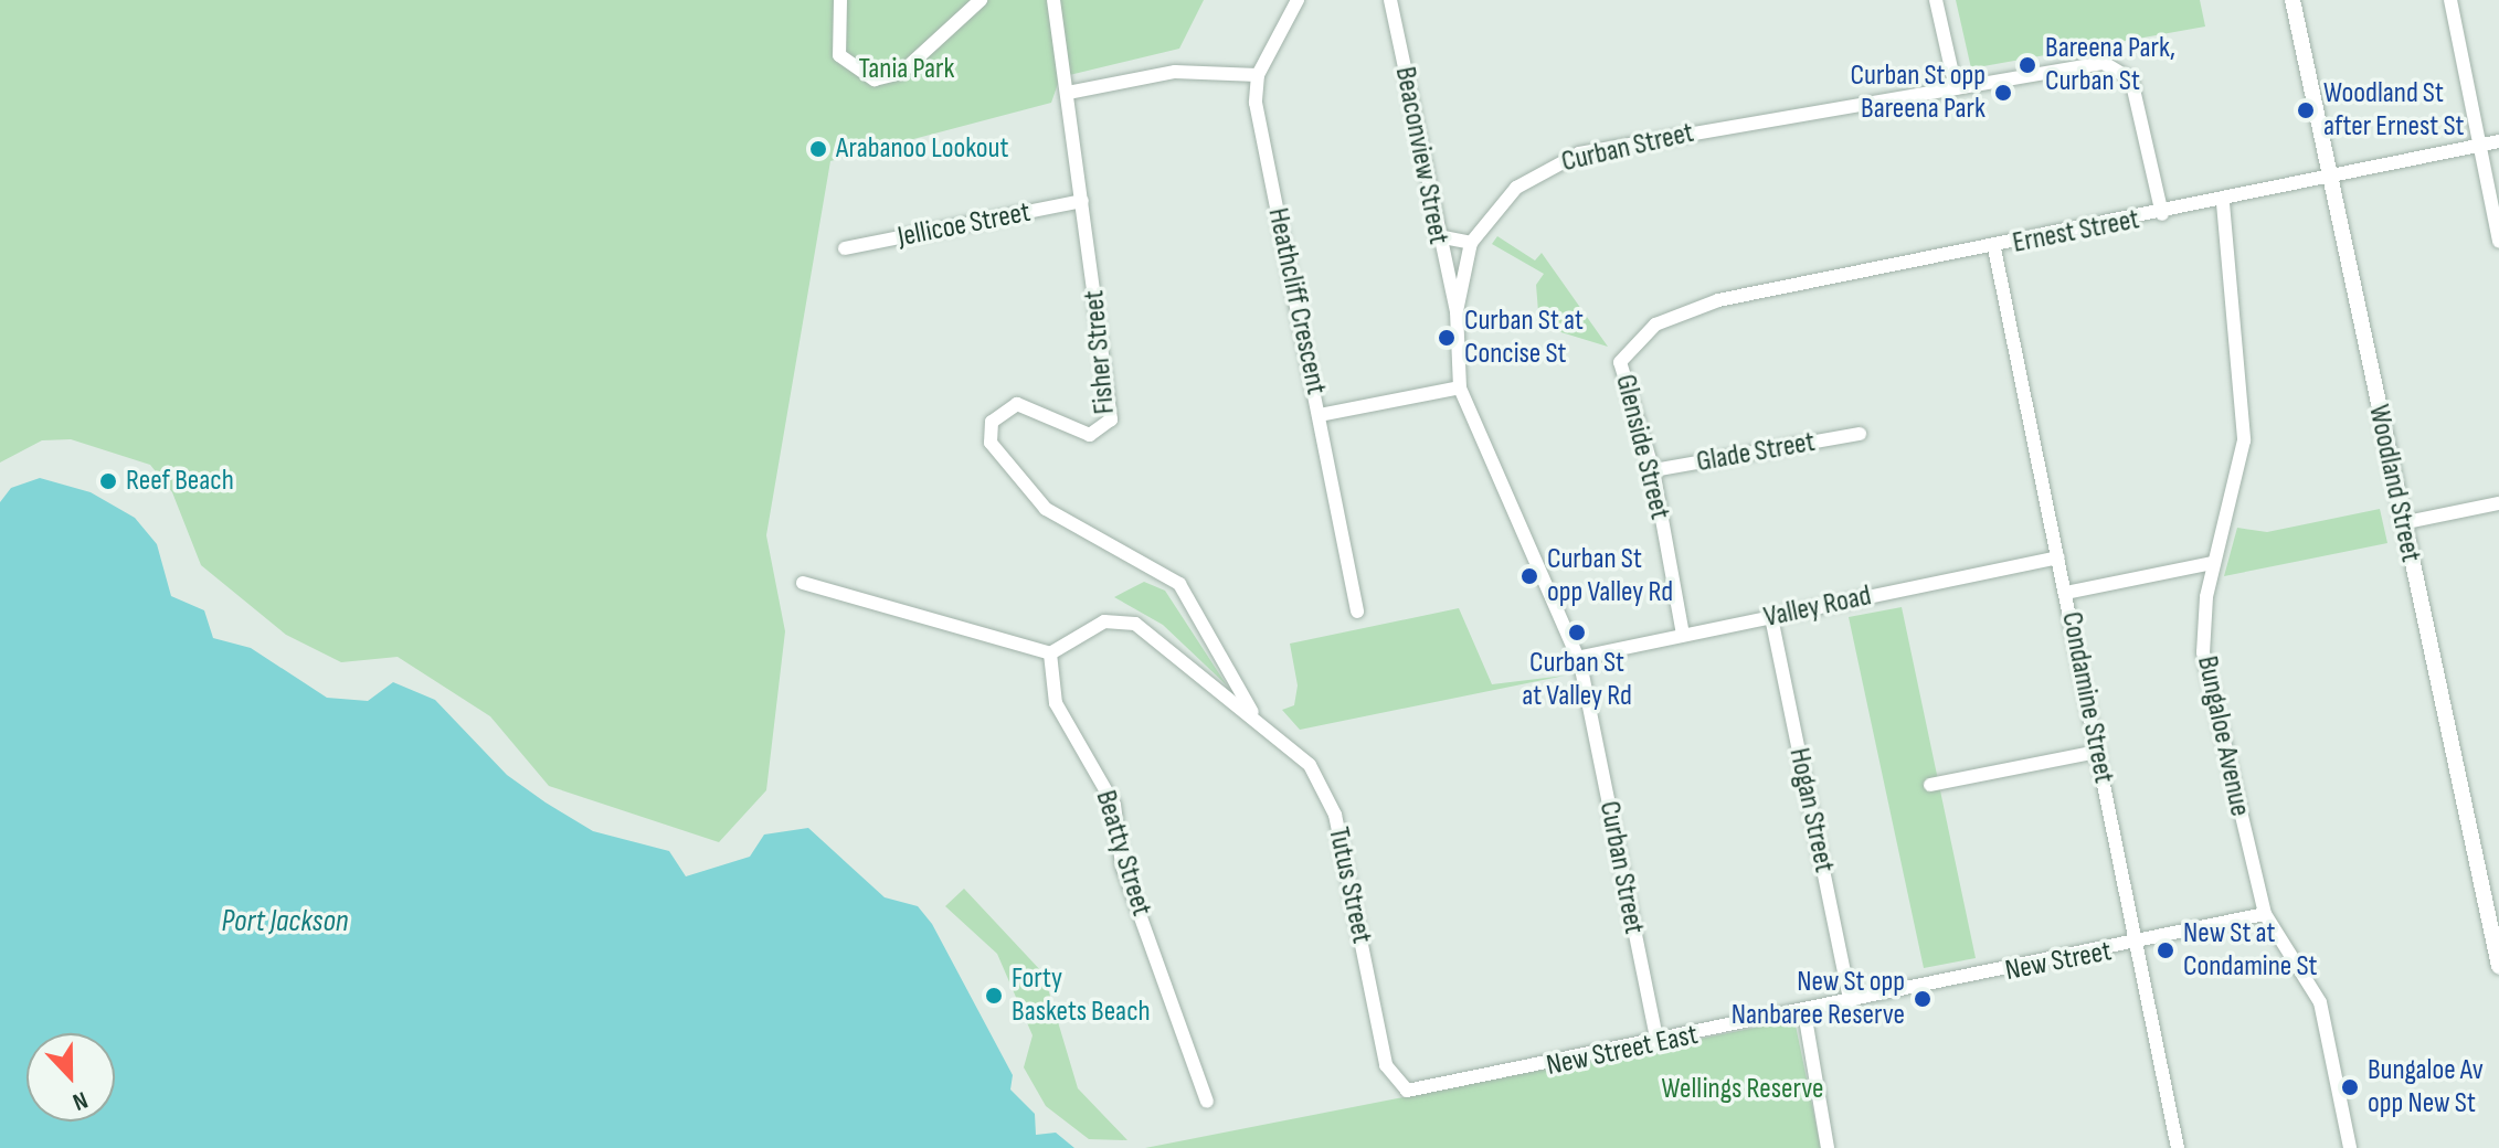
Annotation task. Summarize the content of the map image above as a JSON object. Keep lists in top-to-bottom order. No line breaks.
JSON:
{"streets":{"street":["Curban Street","Beaconview Street","Jellicoe Street","Ernest Street","Heathcliff Crescent","Fisher Street","Glenside Street","Glade Street","Woodland Street","Valley Road","Condamine Street","Bungaloe Avenue","Hogan Street","Beatty Street","Tutus Street","New Street","New Street East"]},"crossings":[["Curban Street","Beaconview Street"],["Curban Street","Ernest Street"],["Curban Street","Valley Road"],["Curban Street","New Street East"],["Jellicoe Street","Fisher Street"],["Ernest Street","Glenside Street"],["Ernest Street","Woodland Street"],["Ernest Street","Condamine Street"],["Ernest Street","Bungaloe Avenue"],["Fisher Street","Tutus Street"],["Glenside Street","Glade Street"],["Glenside Street","Valley Road"],["Valley Road","Condamine Street"],["Valley Road","Hogan Street"],["Condamine Street","New Street"],["Bungaloe Avenue","New Street"],["Hogan Street","New Street"],["Hogan Street","New Street East"],["Tutus Street","New Street East"],["New Street","New Street East"]],"water":["Port Jackson"],"parks":["Tania Park","Wellings Reserve"],"places":["Bareena Park, Curban St","Curban St opp Bareena Park","Woodland St after Ernest St","Arabanoo Lookout","Curban St at Concise St","Reef Beach","Curban St opp Valley Rd","Curban St at Valley Rd","New St at Condamine St","Forty Baskets Beach","New St opp Nanbaree Reserve","Bungaloe Av opp New St"],"north":"bottom"}
